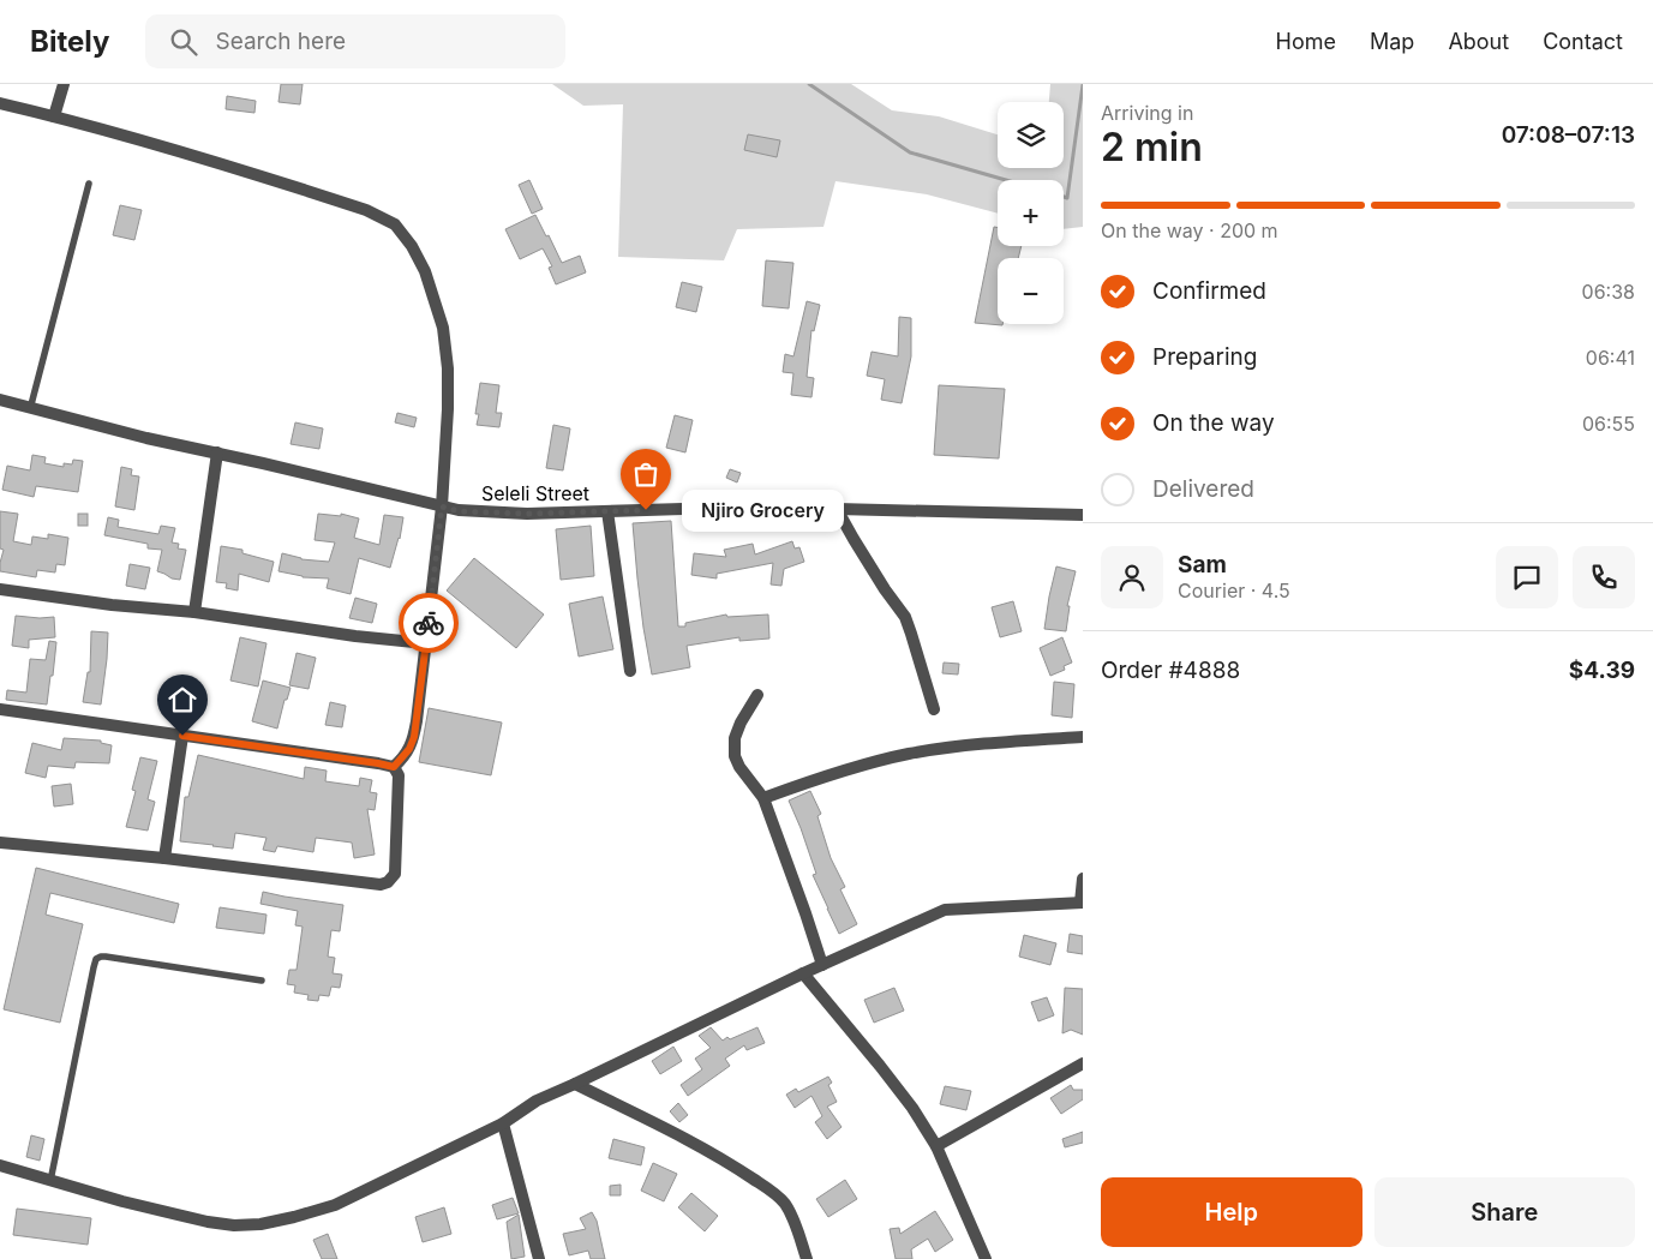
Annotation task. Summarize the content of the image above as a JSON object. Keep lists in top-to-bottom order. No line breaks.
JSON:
{"streets":{"street":["Seleli Street"]},"places":["Njiro Grocery"],"page":{"header":"Bitely","search":"Search here","nav":["Home","Map","About","Contact"],"heading":["2 min","Arriving in","07:08–07:13"],"panel":["Sam","Courier · 4.5","Order #4888","$4.39"],"map_buttons":["+","−"],"bar":"On the way · 200 m","list":[["Confirmed","06:38"],["Preparing","06:41"],["On the way","06:55"],"Delivered"],"bubble":"Njiro Grocery","buttons":["Help","Share"]}}
